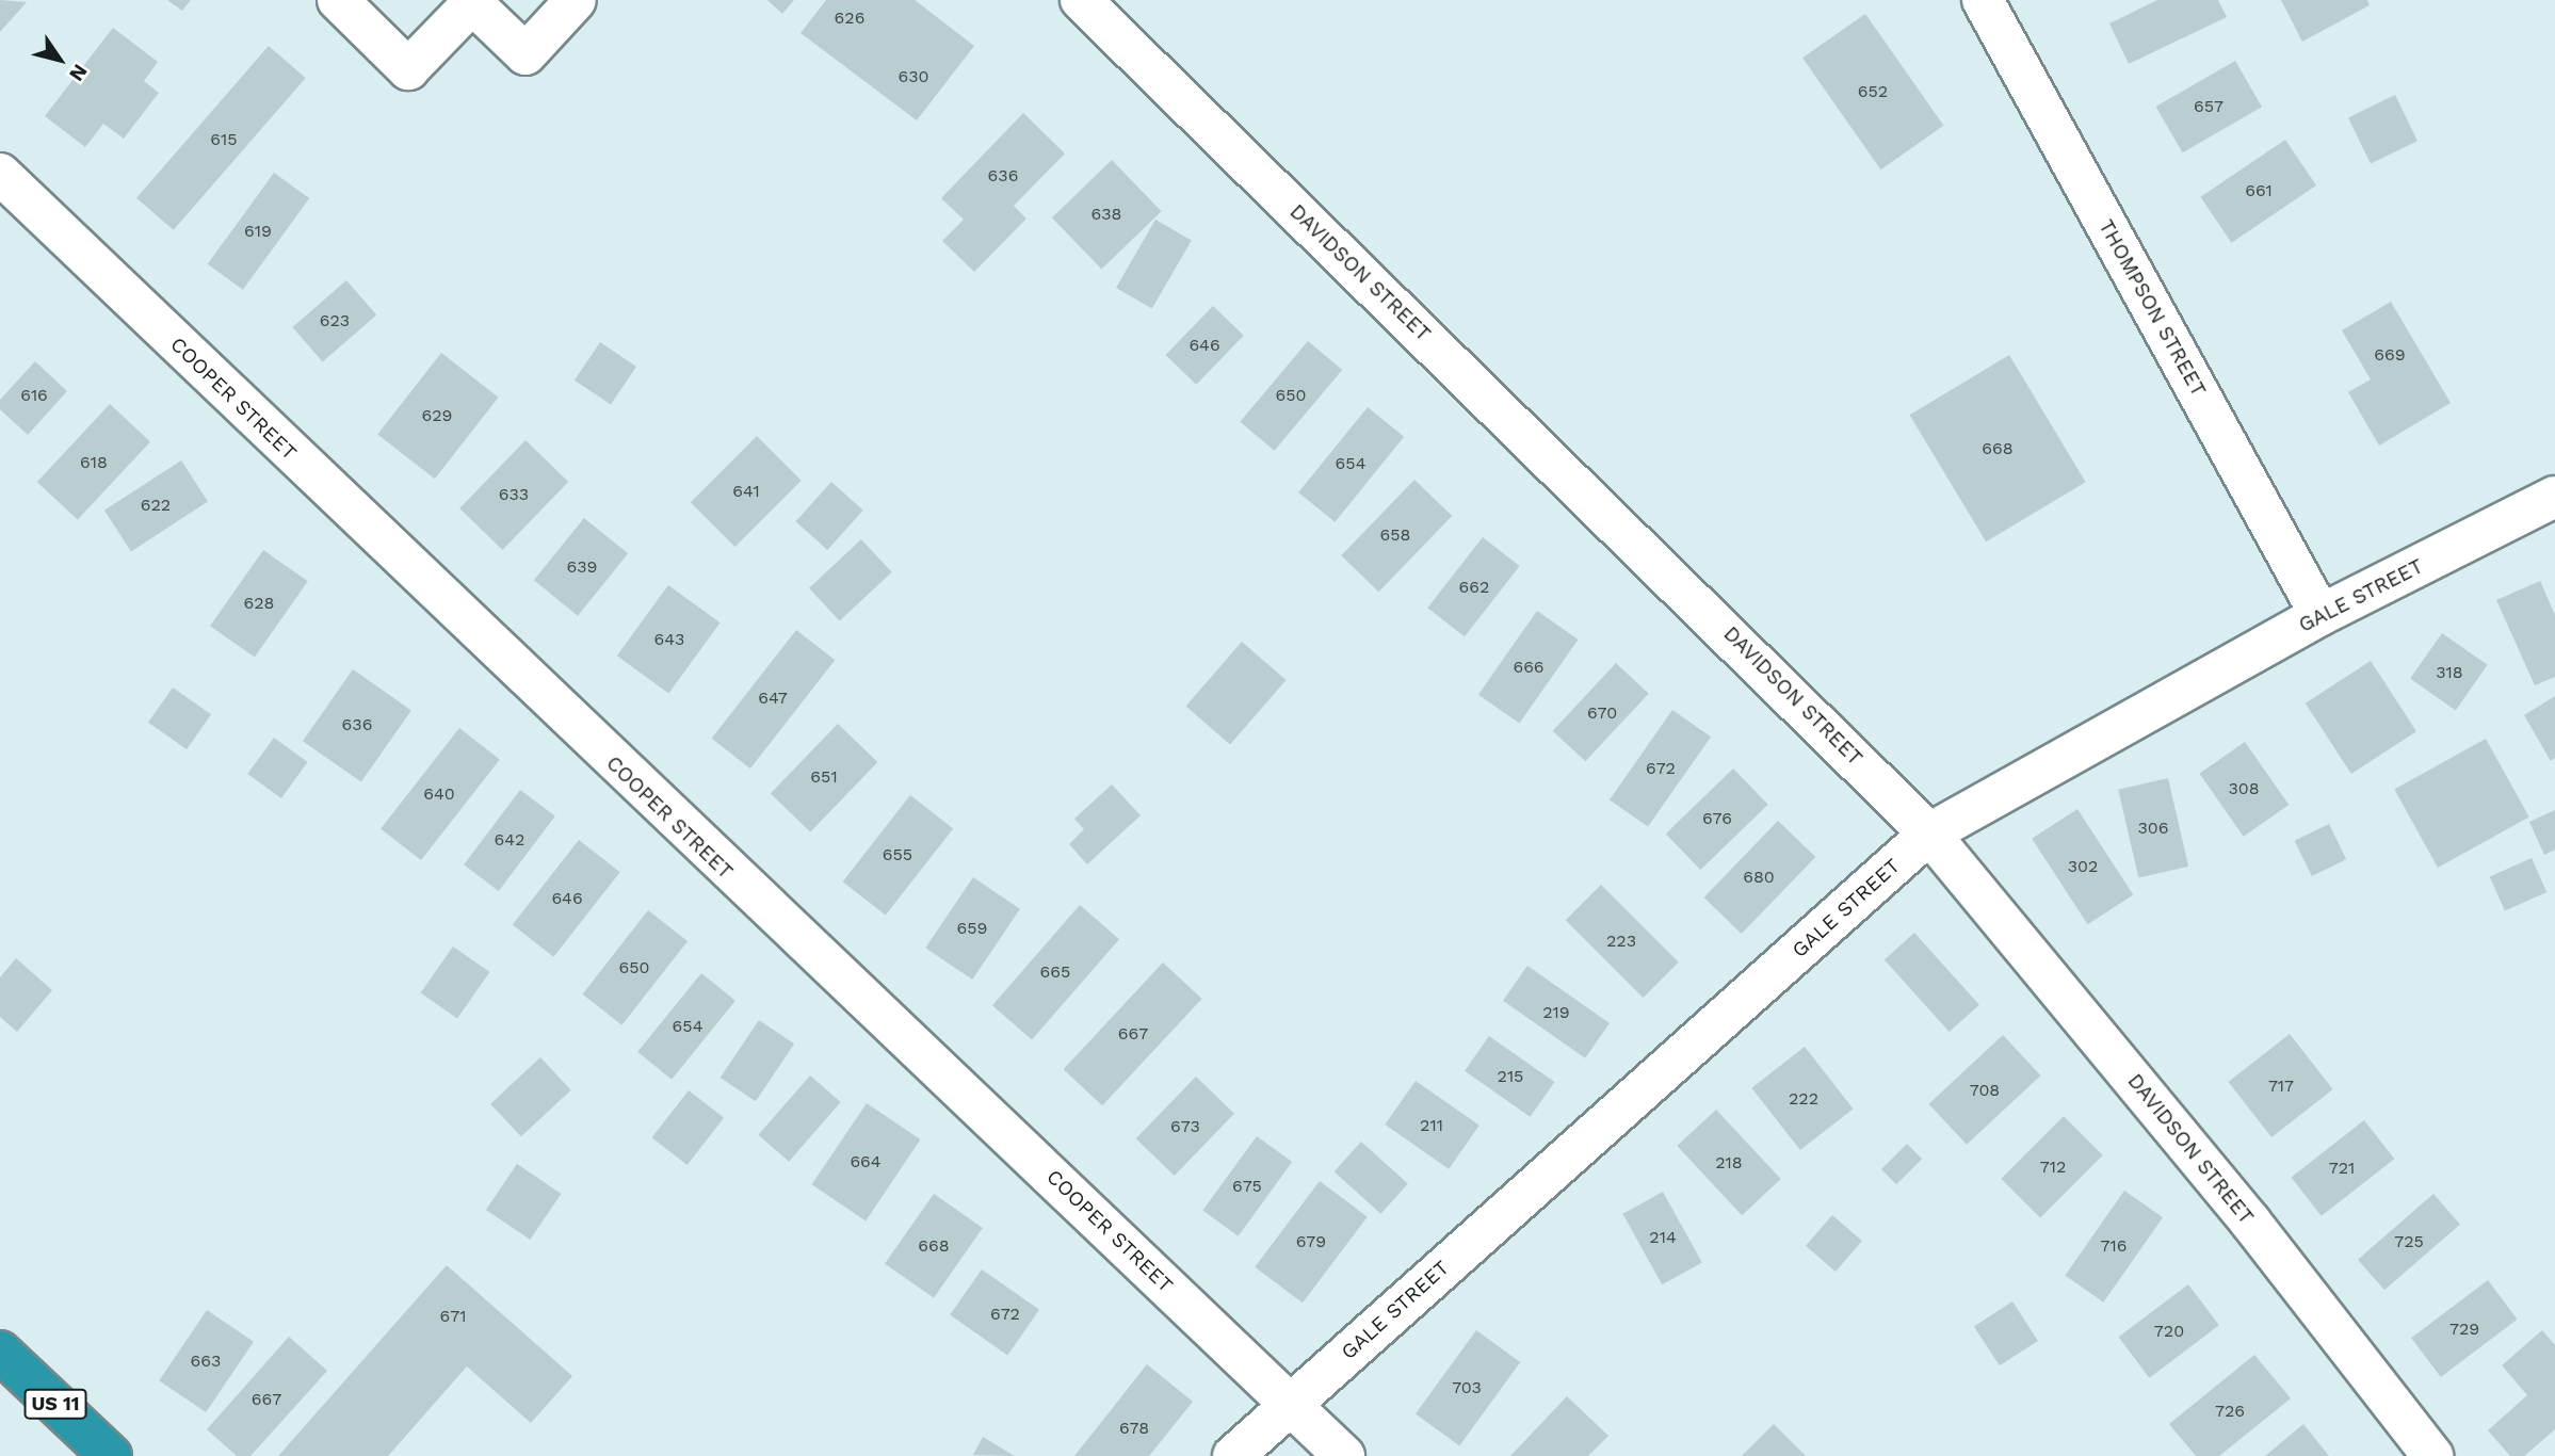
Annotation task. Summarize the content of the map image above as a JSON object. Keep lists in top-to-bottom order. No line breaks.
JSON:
{"streets":{"highway":["US 11"],"street":["DAVIDSON STREET","THOMPSON STREET","COOPER STREET","GALE STREET"]},"crossings":[["DAVIDSON STREET","GALE STREET"],["THOMPSON STREET","GALE STREET"],["COOPER STREET","GALE STREET"]],"house_numbers":["626","630","652","657","615","636","661","638","619","623","646","669","616","650","629","668","618","654","641","633","622","658","639","662","628","643","666","318","647","670","636","672","651","308","640","676","306","642","655","302","680","646","659","223","650","665","219","654","667","215","717","708","222","211","673","664","218","712","721","675","214","679","725","668","716","672","671","729","720","663","703","667","726","678"],"north":"bottom right"}
